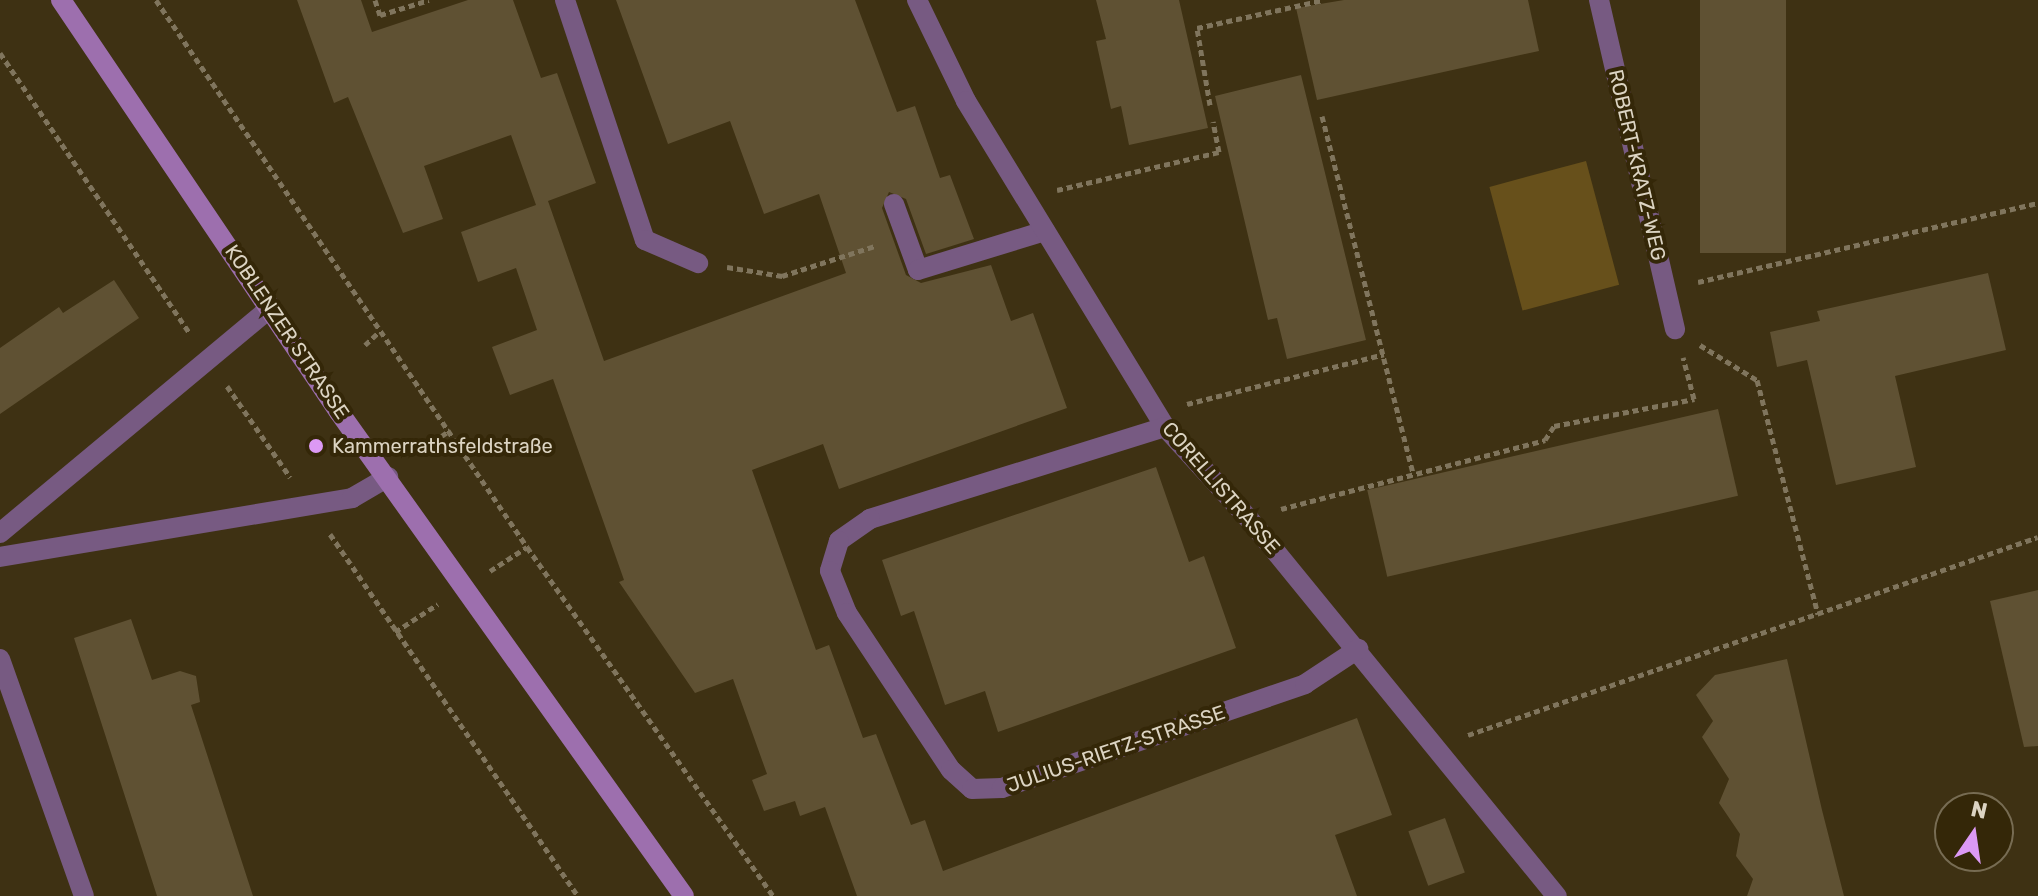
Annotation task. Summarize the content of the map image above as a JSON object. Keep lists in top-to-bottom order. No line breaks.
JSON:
{"streets":{"main road":["KOBLENZER STRASSE"],"street":["ROBERT-KRATZ-WEG","CORELLISTRASSE","JULIUS-RIETZ-STRASSE"]},"crossings":[["CORELLISTRASSE","JULIUS-RIETZ-STRASSE"]],"places":["Kammerrathsfeldstraße"],"north":"top"}
